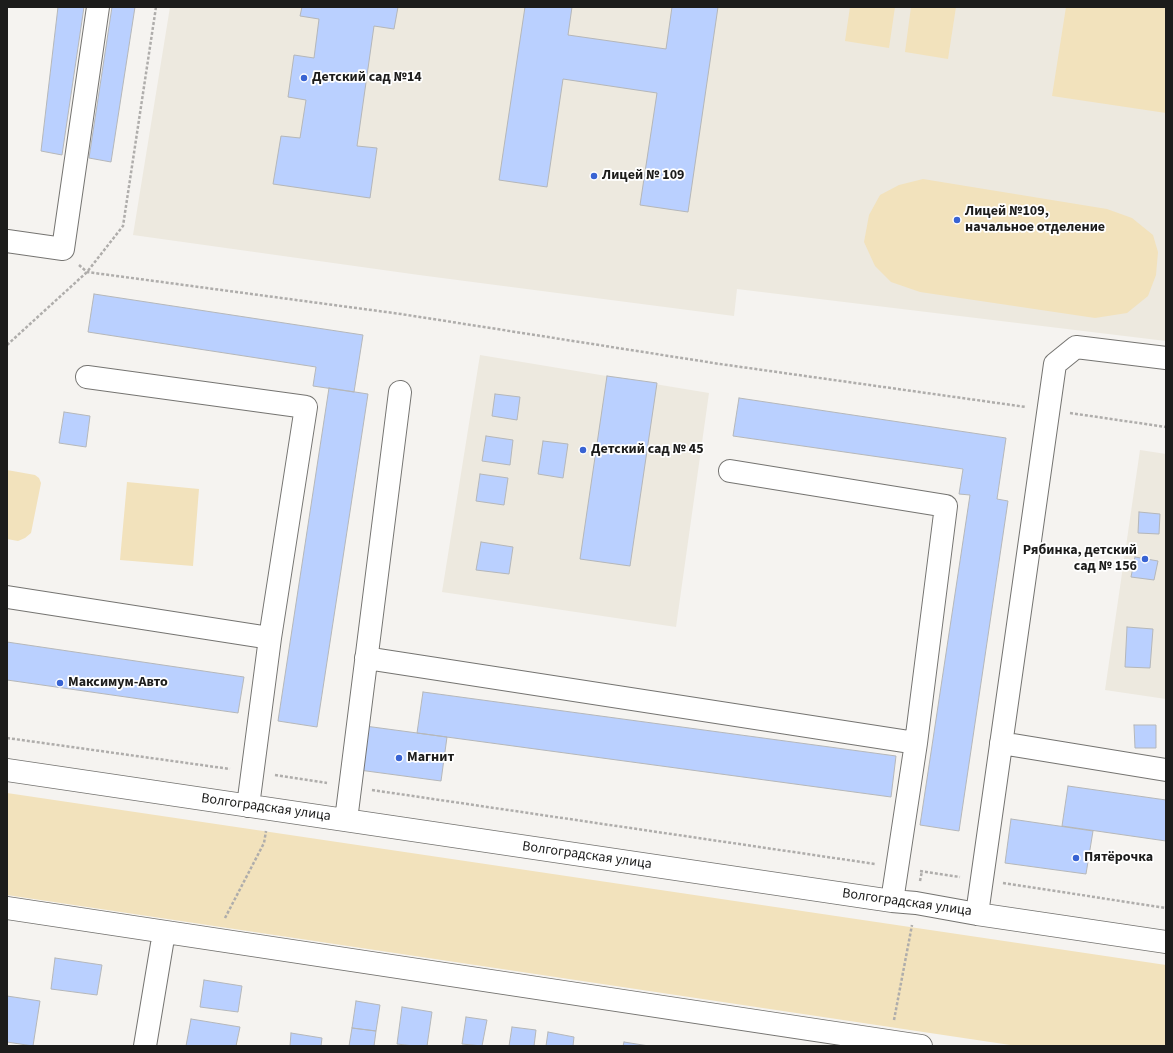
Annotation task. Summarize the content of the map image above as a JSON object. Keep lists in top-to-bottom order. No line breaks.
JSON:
{"streets":{"street":["Волгоградская улица"]},"places":["Детский сад №14","Лицей № 109","Лицей №109, начальное отделение","Детский сад № 45","Рябинка, детский сад № 156","Максимум-Авто","Магнит","Пятёрочка"]}
